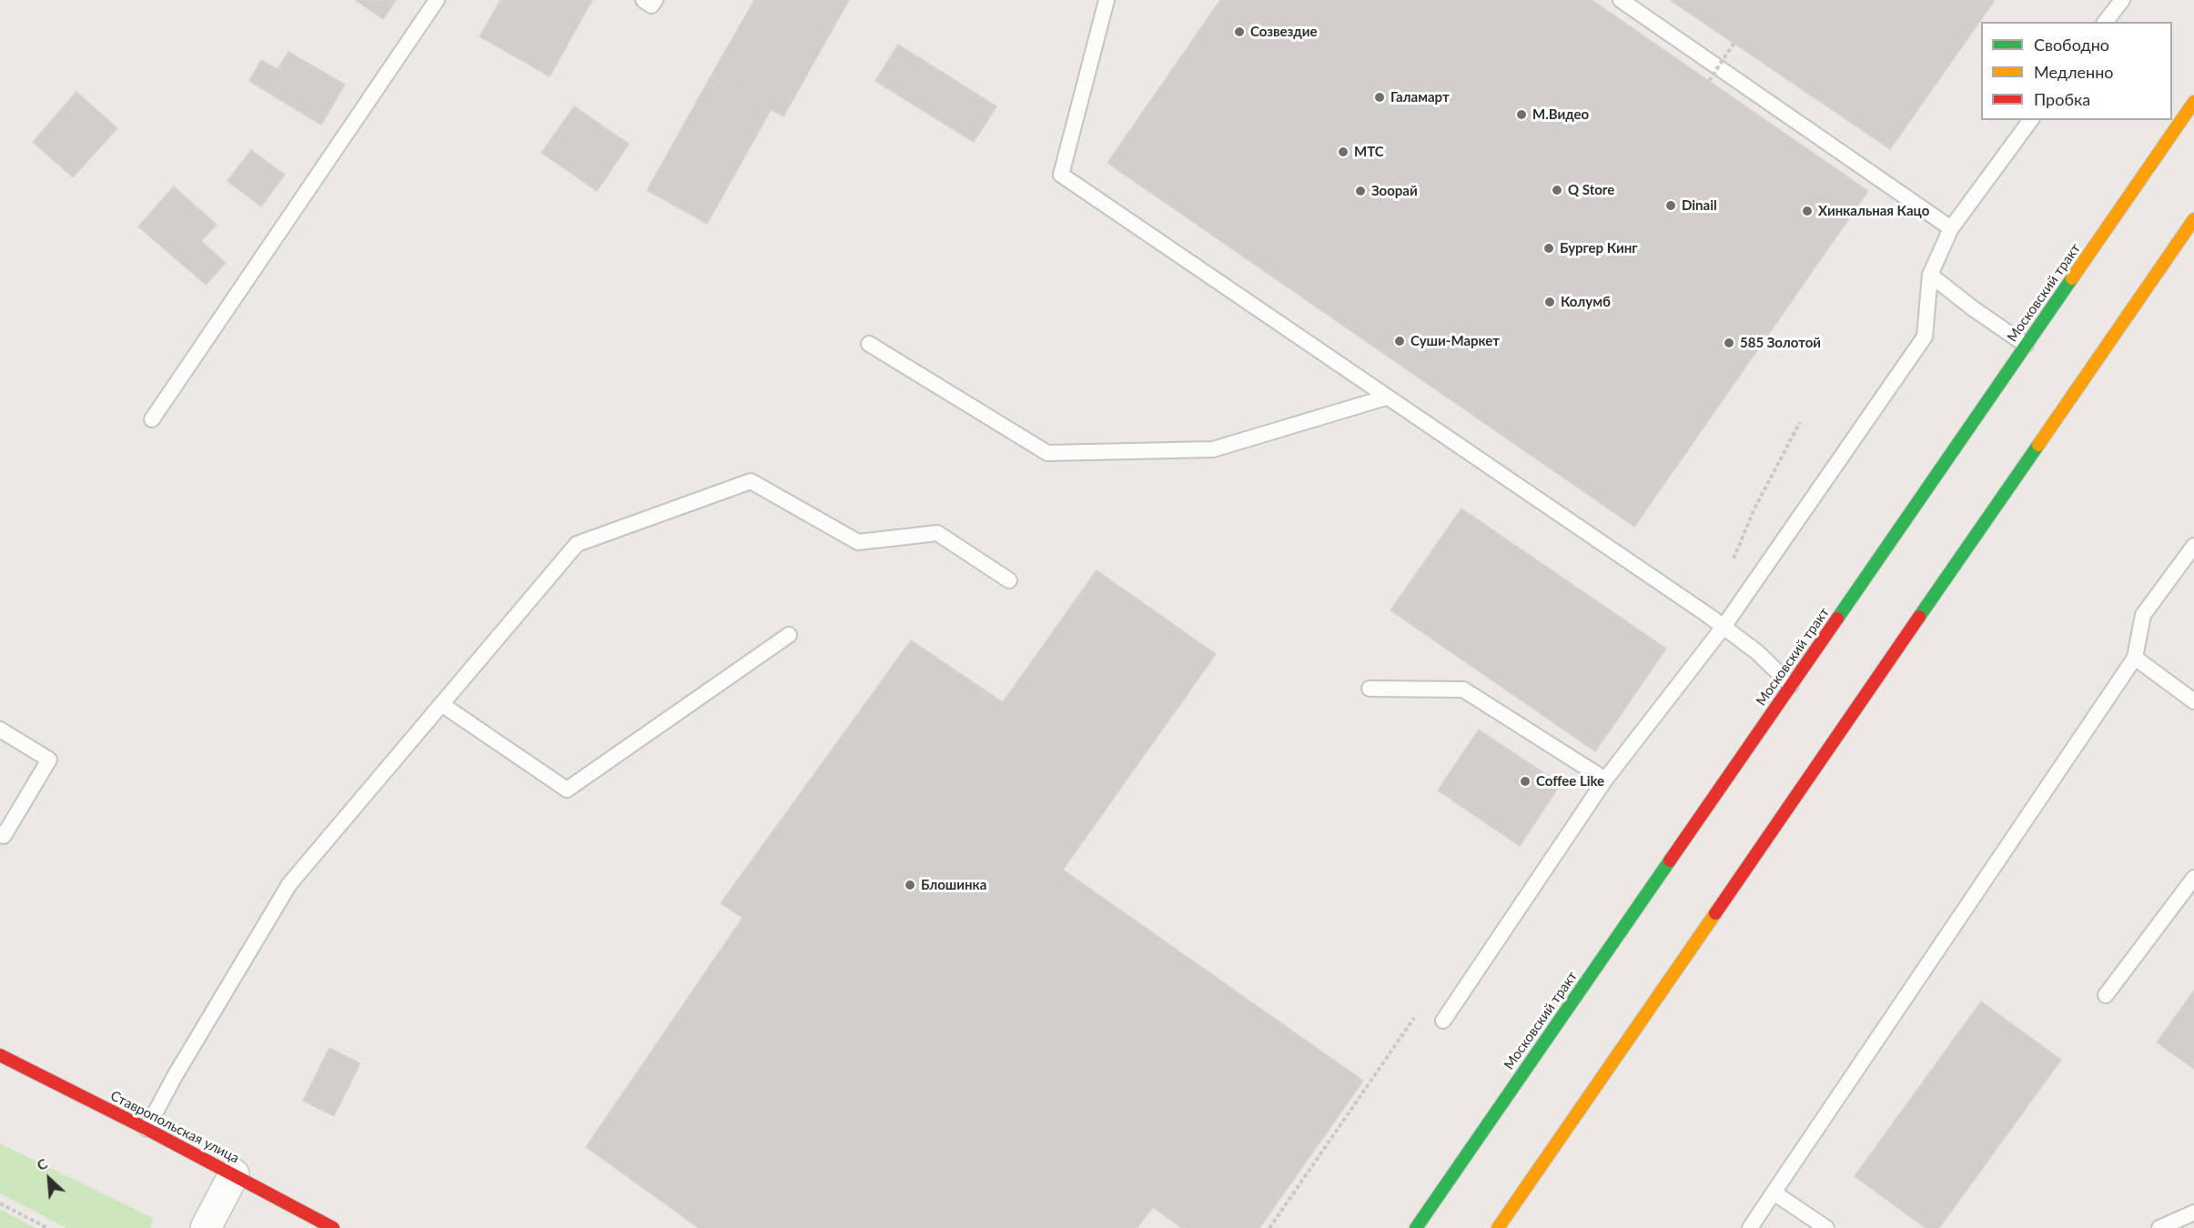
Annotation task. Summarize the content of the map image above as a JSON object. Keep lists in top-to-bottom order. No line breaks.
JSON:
{"streets":{"main road":["Московский тракт","Ставропольская улица"]},"places":["Созвездие","Галамарт","М.Видео","МТС","Q Store","Зоорай","Dinail","Хинкальная Кацо","Бургер Кинг","Колумб","Суши-Маркет","585 Золотой","Coffee Like","Блошинка"],"legend":["Свободно","Медленно","Пробка"],"north":"top left"}
